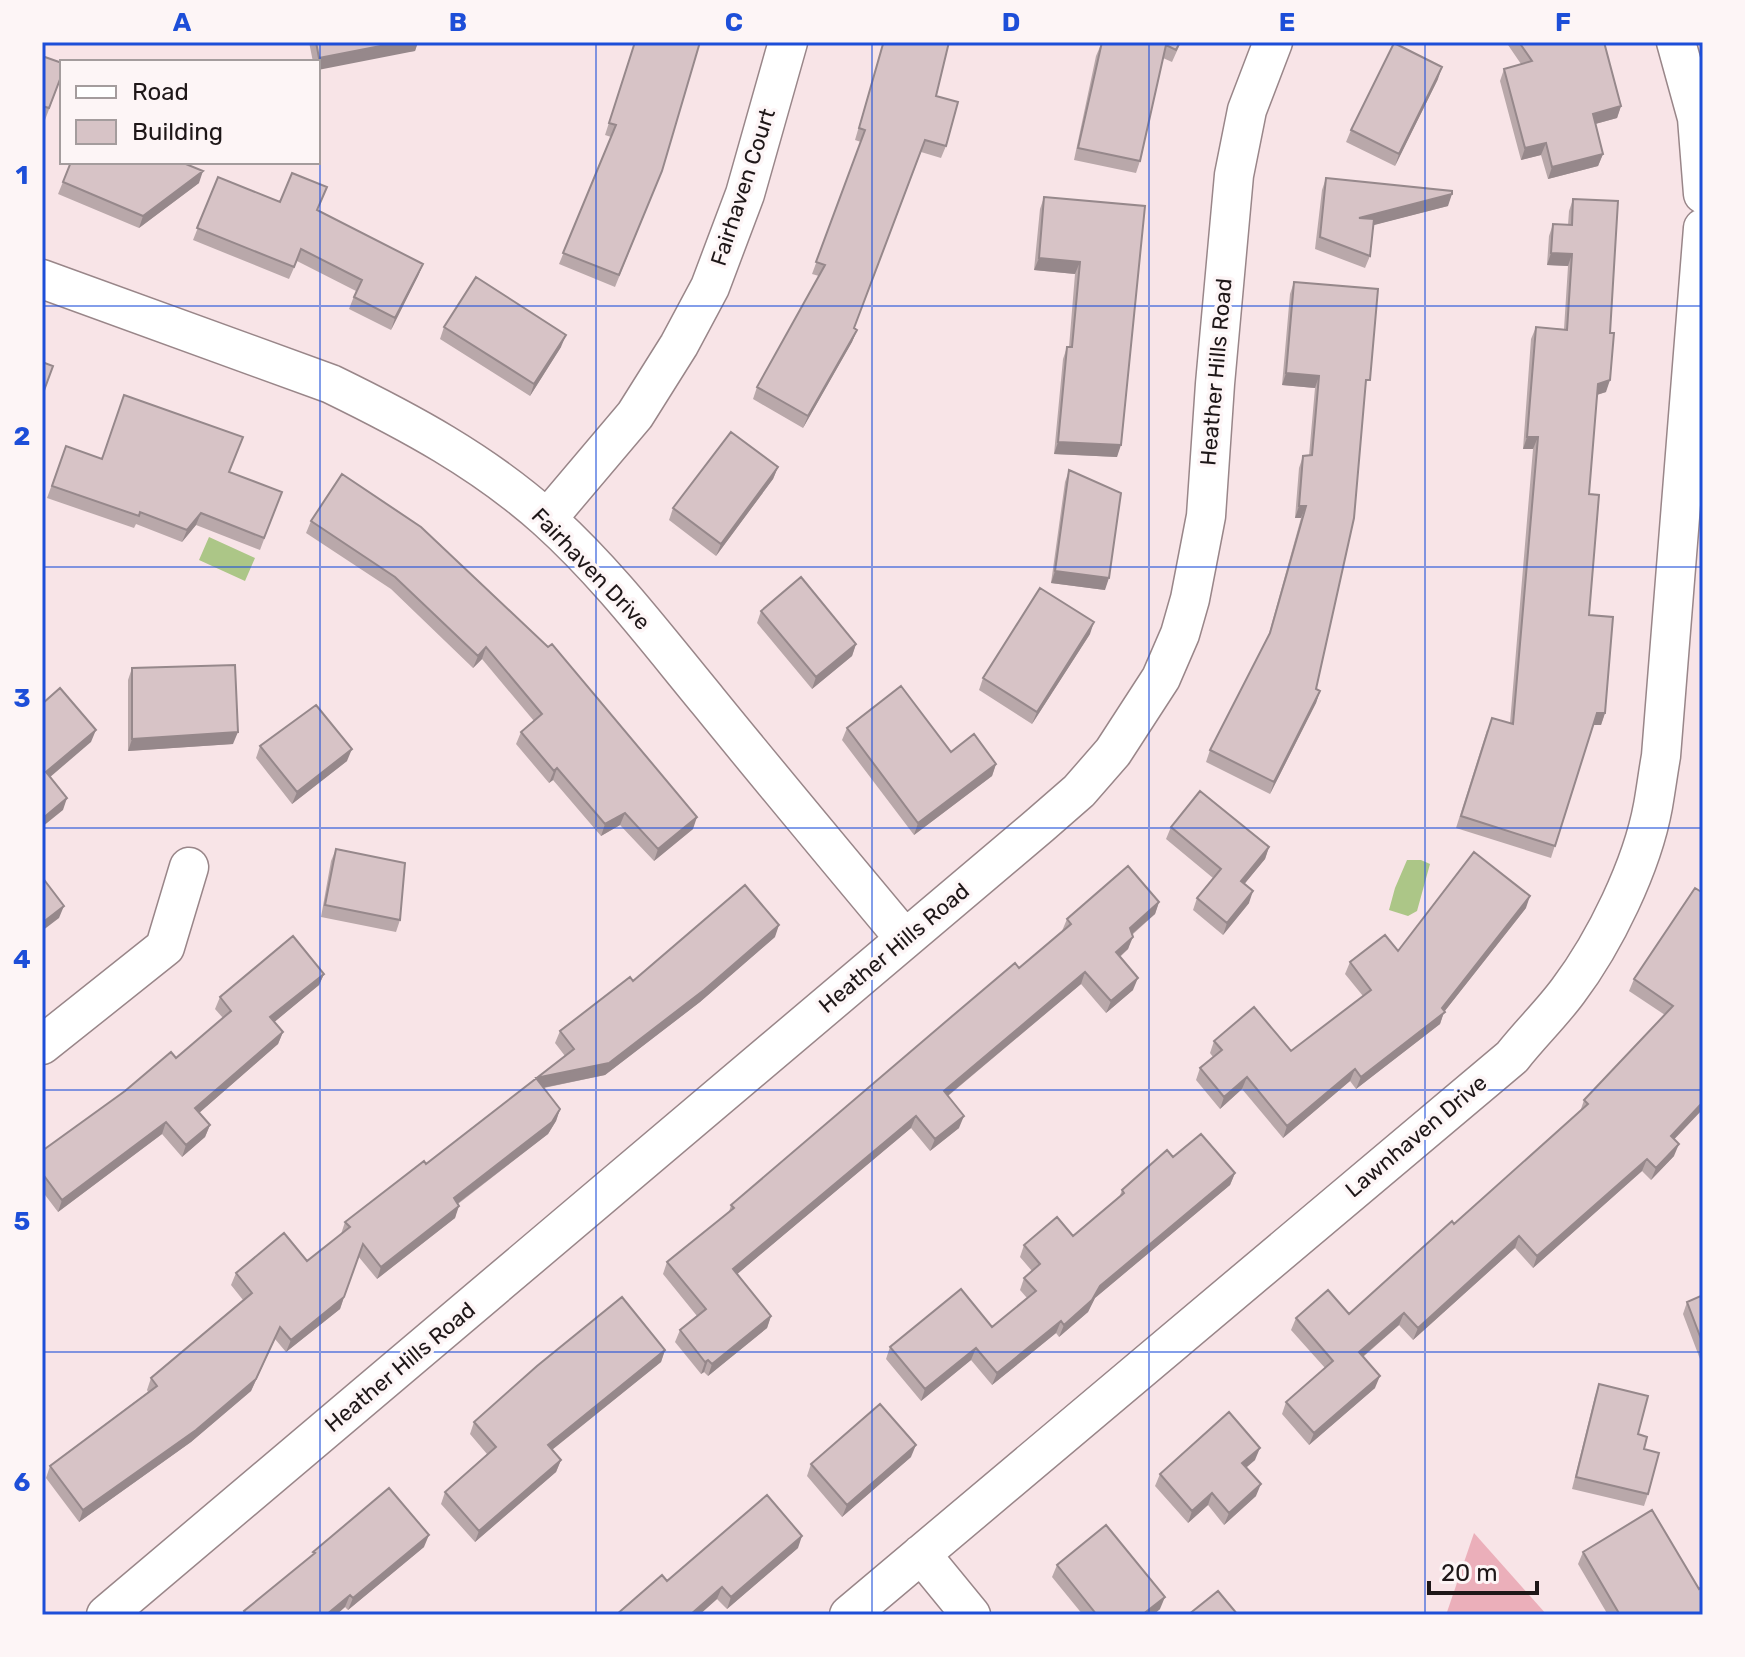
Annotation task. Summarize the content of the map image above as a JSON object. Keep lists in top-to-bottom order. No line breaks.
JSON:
{"streets":{"street":["Fairhaven Court","Heather Hills Road","Fairhaven Drive","Lawnhaven Drive"]},"crossings":[["Fairhaven Court","Fairhaven Drive"],["Heather Hills Road","Fairhaven Drive"]],"legend":["Road","Building"],"scale_bar":"20 m","grid":{"columns":["A","B","C","D","E","F"],"rows":["1","2","3","4","5","6"]}}
